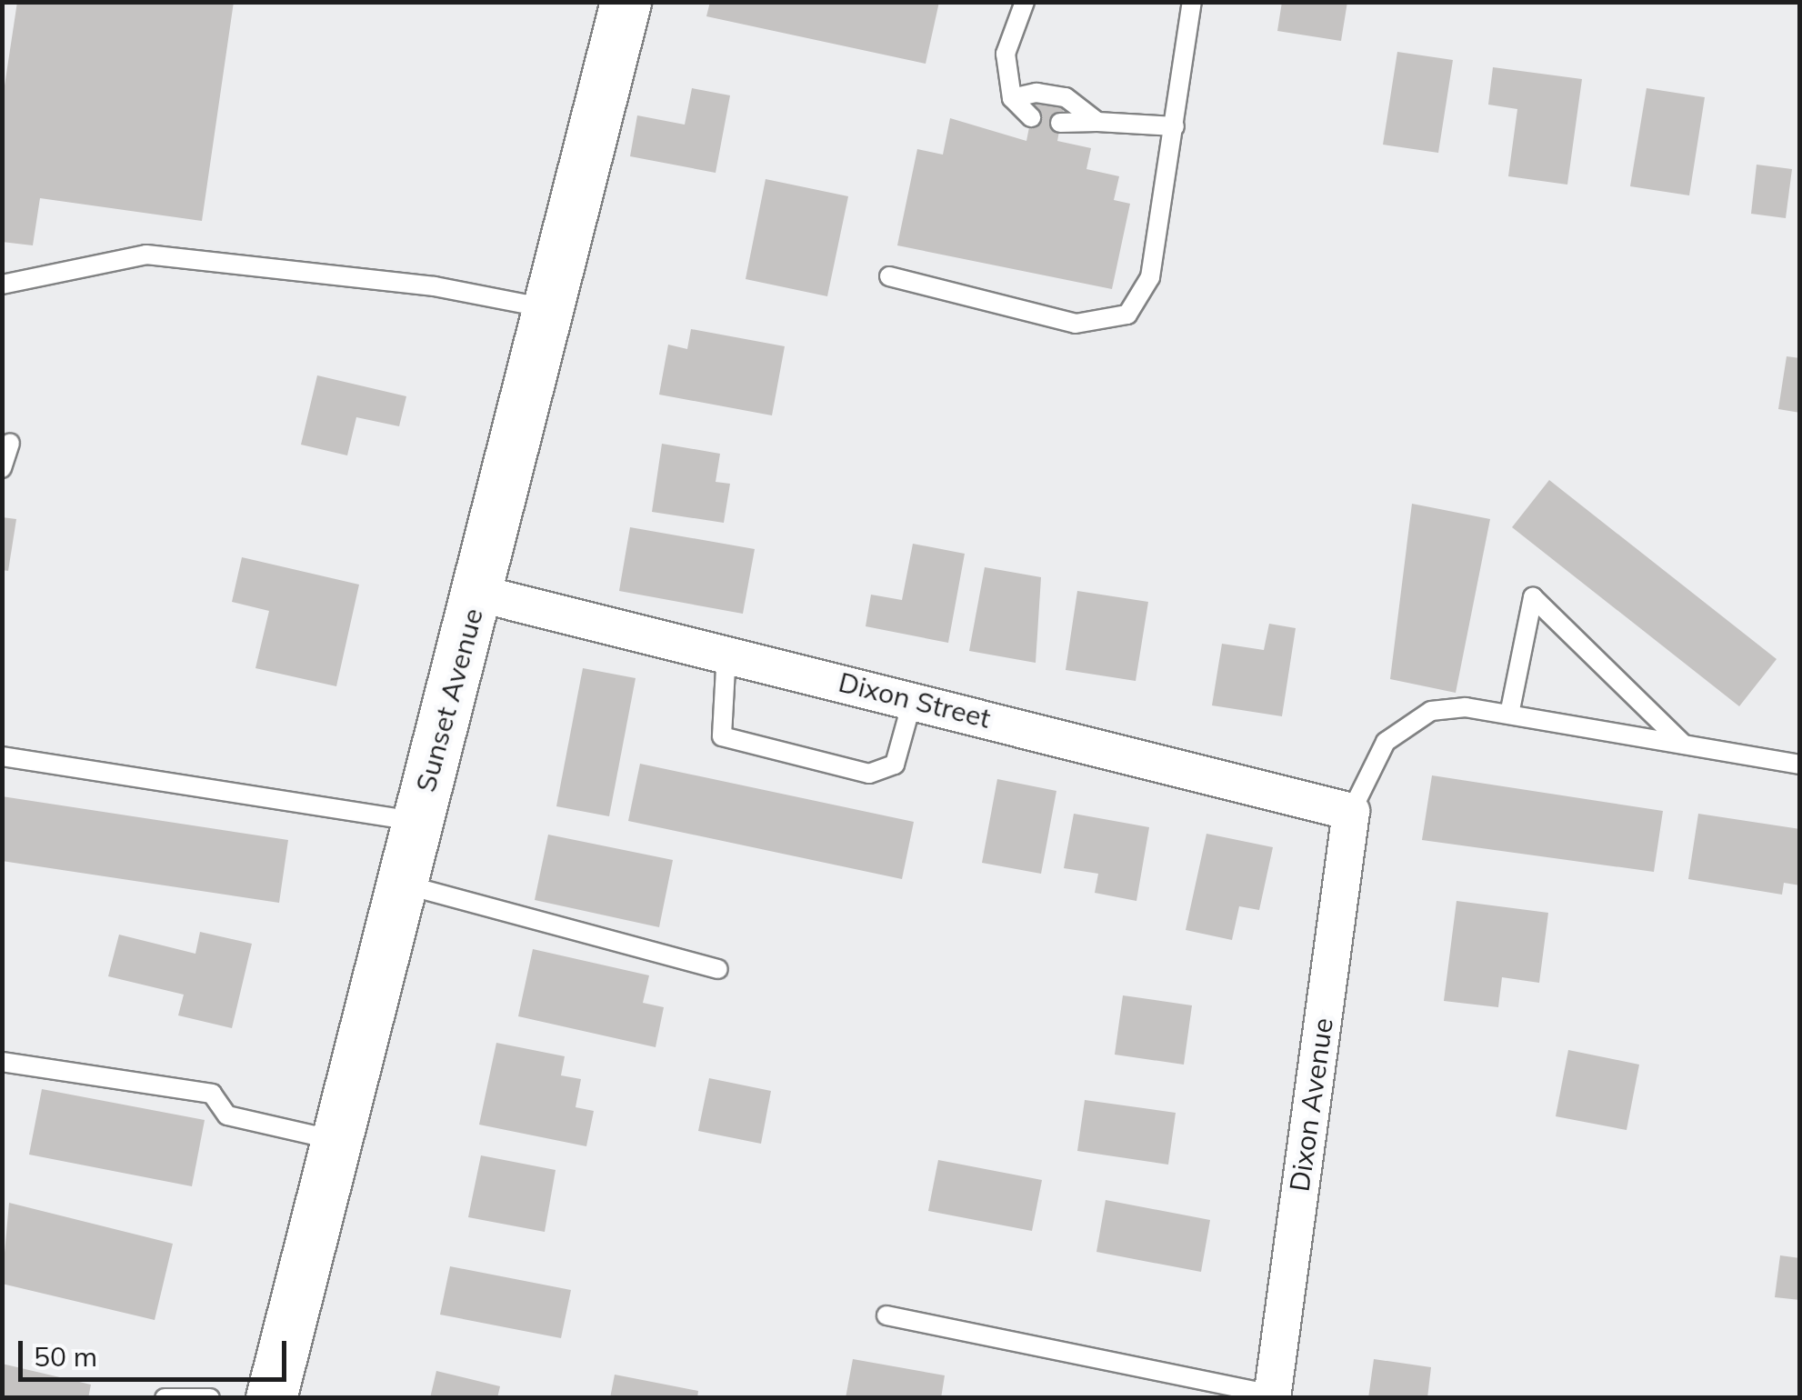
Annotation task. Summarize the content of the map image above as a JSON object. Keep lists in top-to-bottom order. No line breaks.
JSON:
{"streets":{"main road":["Sunset Avenue"],"street":["Dixon Street","Dixon Avenue"]},"crossings":[["Sunset Avenue","Dixon Street"],["Dixon Street","Dixon Avenue"]],"scale_bar":"50 m"}
